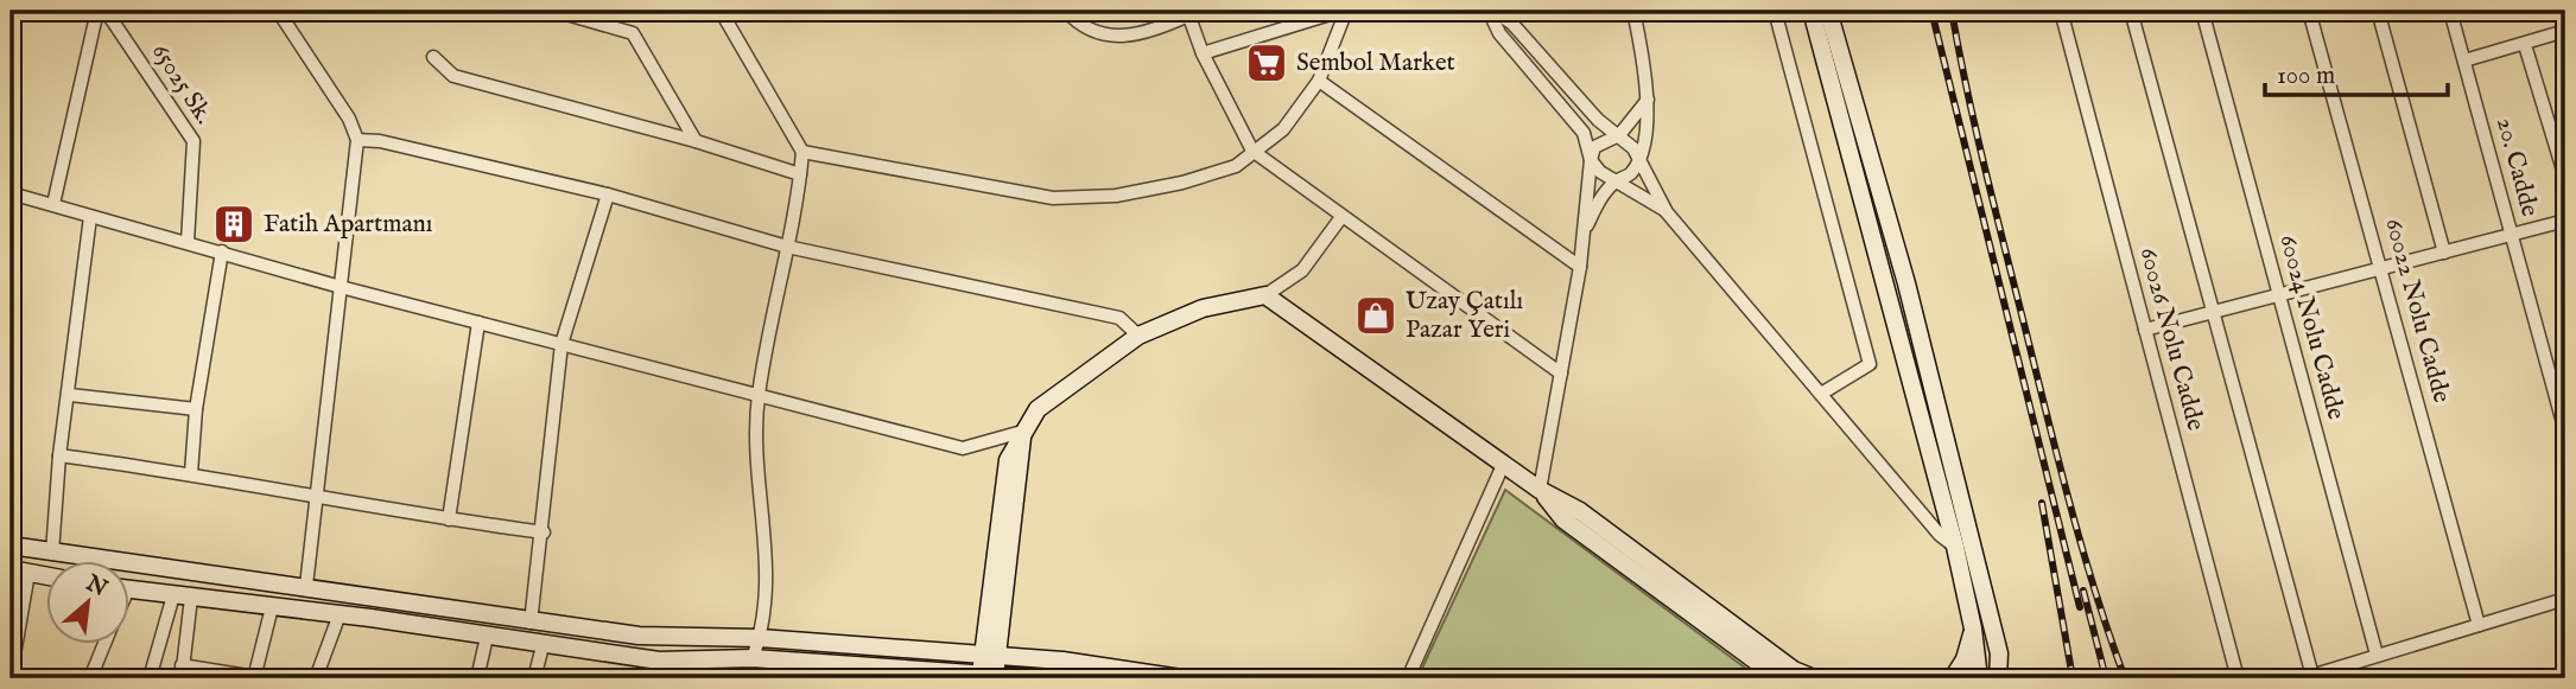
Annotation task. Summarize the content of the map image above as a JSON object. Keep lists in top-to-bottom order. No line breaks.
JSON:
{"streets":{"street":["65025 Sk.","20. Cadde","60022 Nolu Cadde","60024 Nolu Cadde","60026 Nolu Cadde"]},"places":{"supermarket":["Sembol Market"],"building":["Fatih Apartmanı"],"shop":["Uzay Çatılı Pazar Yeri"]},"scale_bar":"100 m","north":"top right"}
